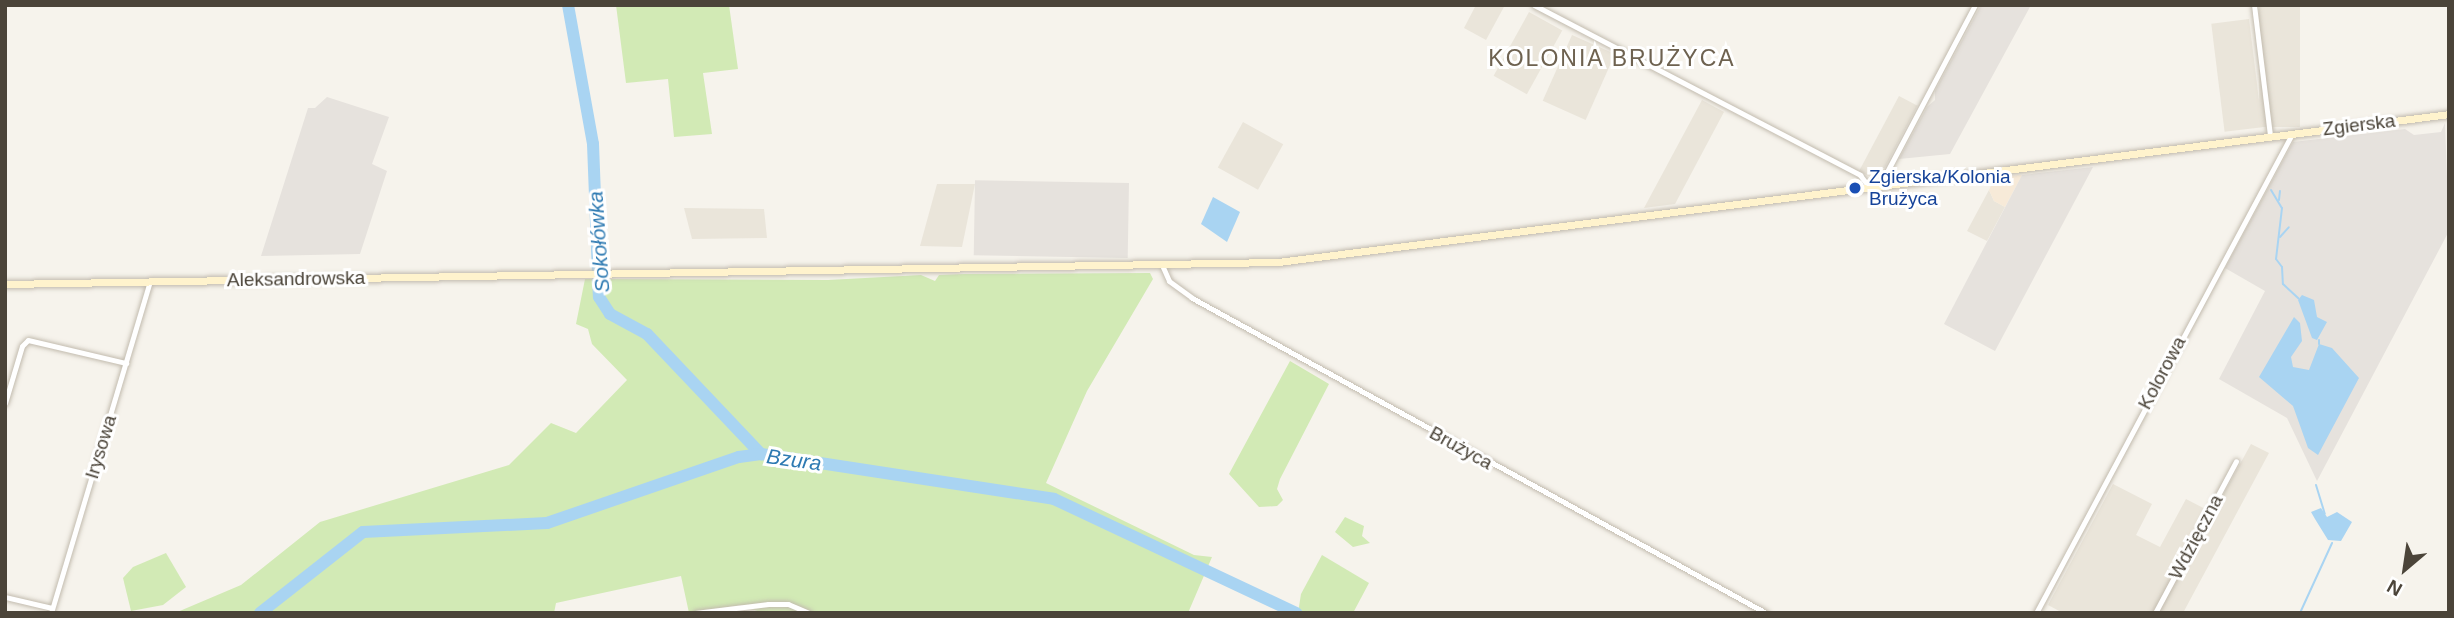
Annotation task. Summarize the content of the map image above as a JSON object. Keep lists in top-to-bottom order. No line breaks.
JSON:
{"streets":{"main road":["Zgierska","Aleksandrowska"],"street":["Kolorowa","Irysowa","Brużyca","Wdzięczna"]},"crossings":[["Zgierska","Aleksandrowska"],["Zgierska","Kolorowa"],["Zgierska","Brużyca"],["Aleksandrowska","Irysowa"],["Aleksandrowska","Brużyca"]],"districts":["KOLONIA BRUŻYCA"],"water":["Sokołówka","Bzura"],"places":["Zgierska/Kolonia Brużyca"],"north":"bottom left"}
